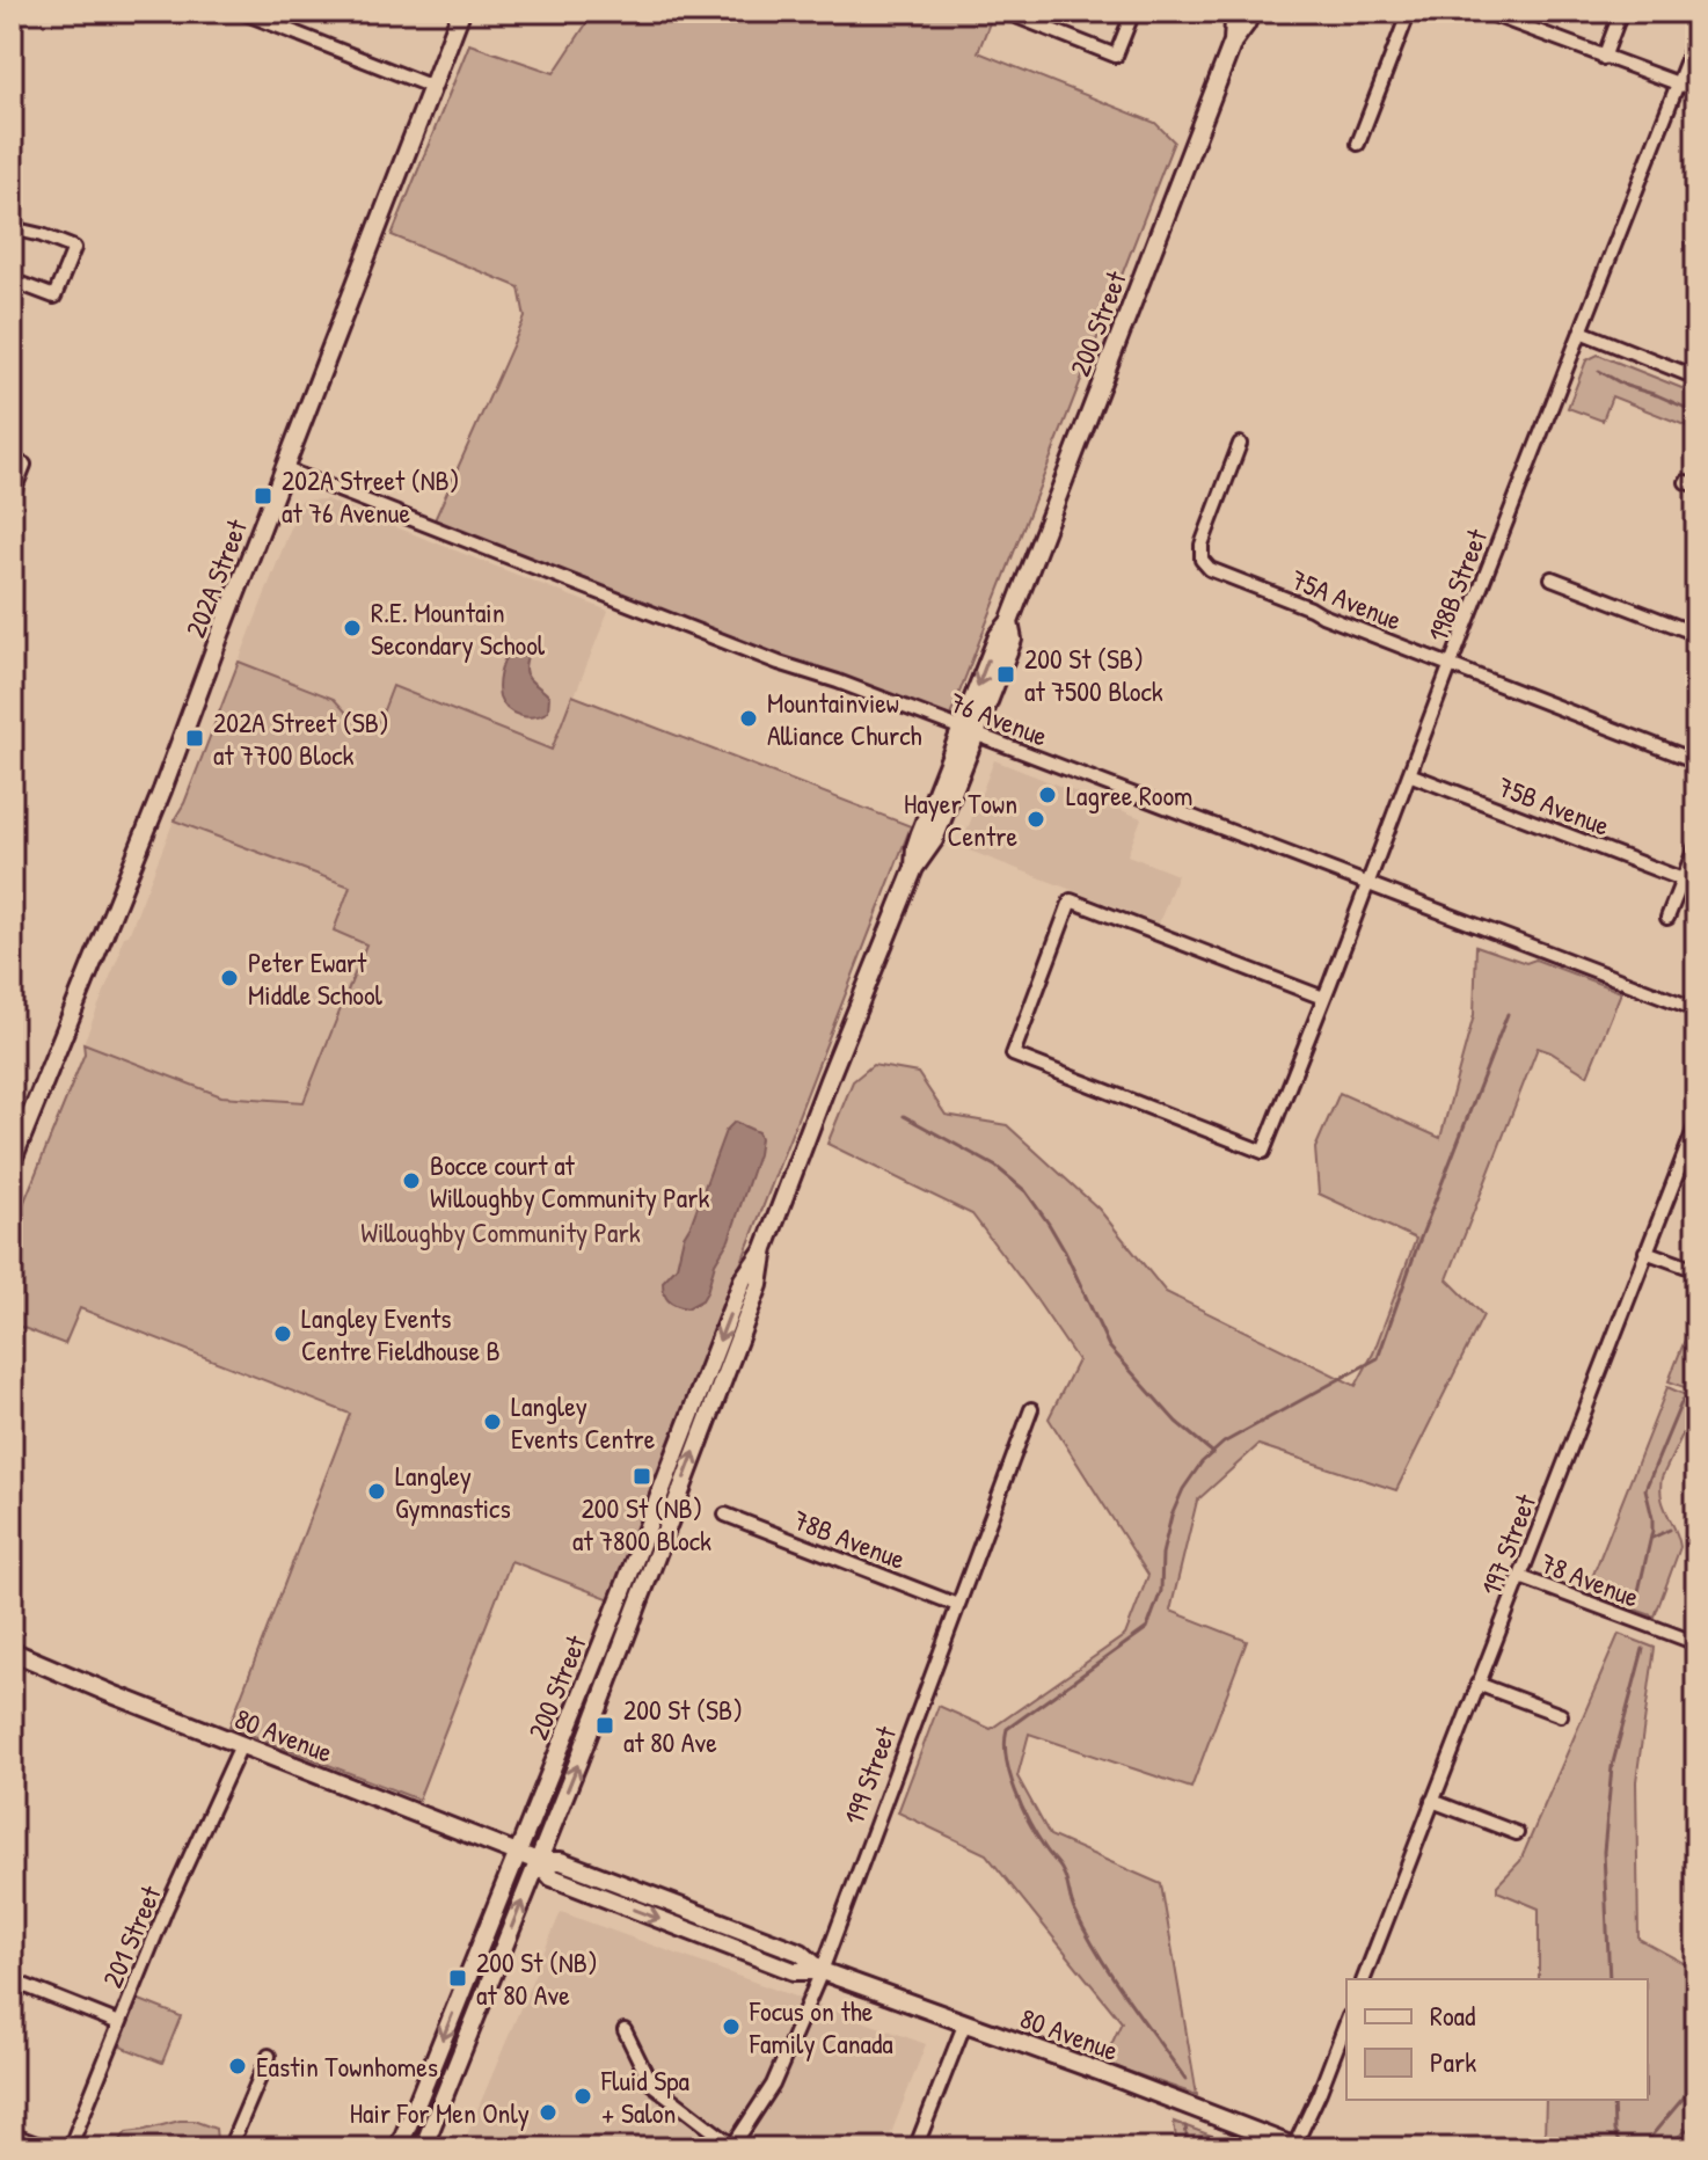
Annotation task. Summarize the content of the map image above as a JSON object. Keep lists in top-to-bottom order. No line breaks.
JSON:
{"streets":{"main road":["200 Street","202A Street","80 Avenue"],"street":["198B Street","75A Avenue","76 Avenue","75B Avenue","78B Avenue","197 Street","78 Avenue","199 Street","201 Street"]},"crossings":[["200 Street","76 Avenue"],["200 Street","80 Avenue"],["202A Street","76 Avenue"],["198B Street","75A Avenue"],["198B Street","76 Avenue"],["198B Street","75B Avenue"],["78B Avenue","199 Street"],["197 Street","78 Avenue"],["80 Avenue","199 Street"],["80 Avenue","201 Street"]],"parks":["Willoughby Community Park"],"places":{"transit":["202A Street (NB) at 76 Avenue","200 St (SB) at 7500 Block","202A Street (SB) at 7700 Block","200 St (NB) at 7800 Block","200 St (SB) at 80 Ave","200 St (NB) at 80 Ave"],"other":["R.E. Mountain Secondary School","Mountainview Alliance Church","Lagree Room","Hayer Town Centre","Peter Ewart Middle School","Bocce court at Willoughby Community Park","Langley Events Centre Fieldhouse B","Langley Events Centre","Langley Gymnastics","Focus on the Family Canada","Eastin Townhomes","Fluid Spa + Salon","Hair For Men Only"]},"legend":["Road","Park"]}
